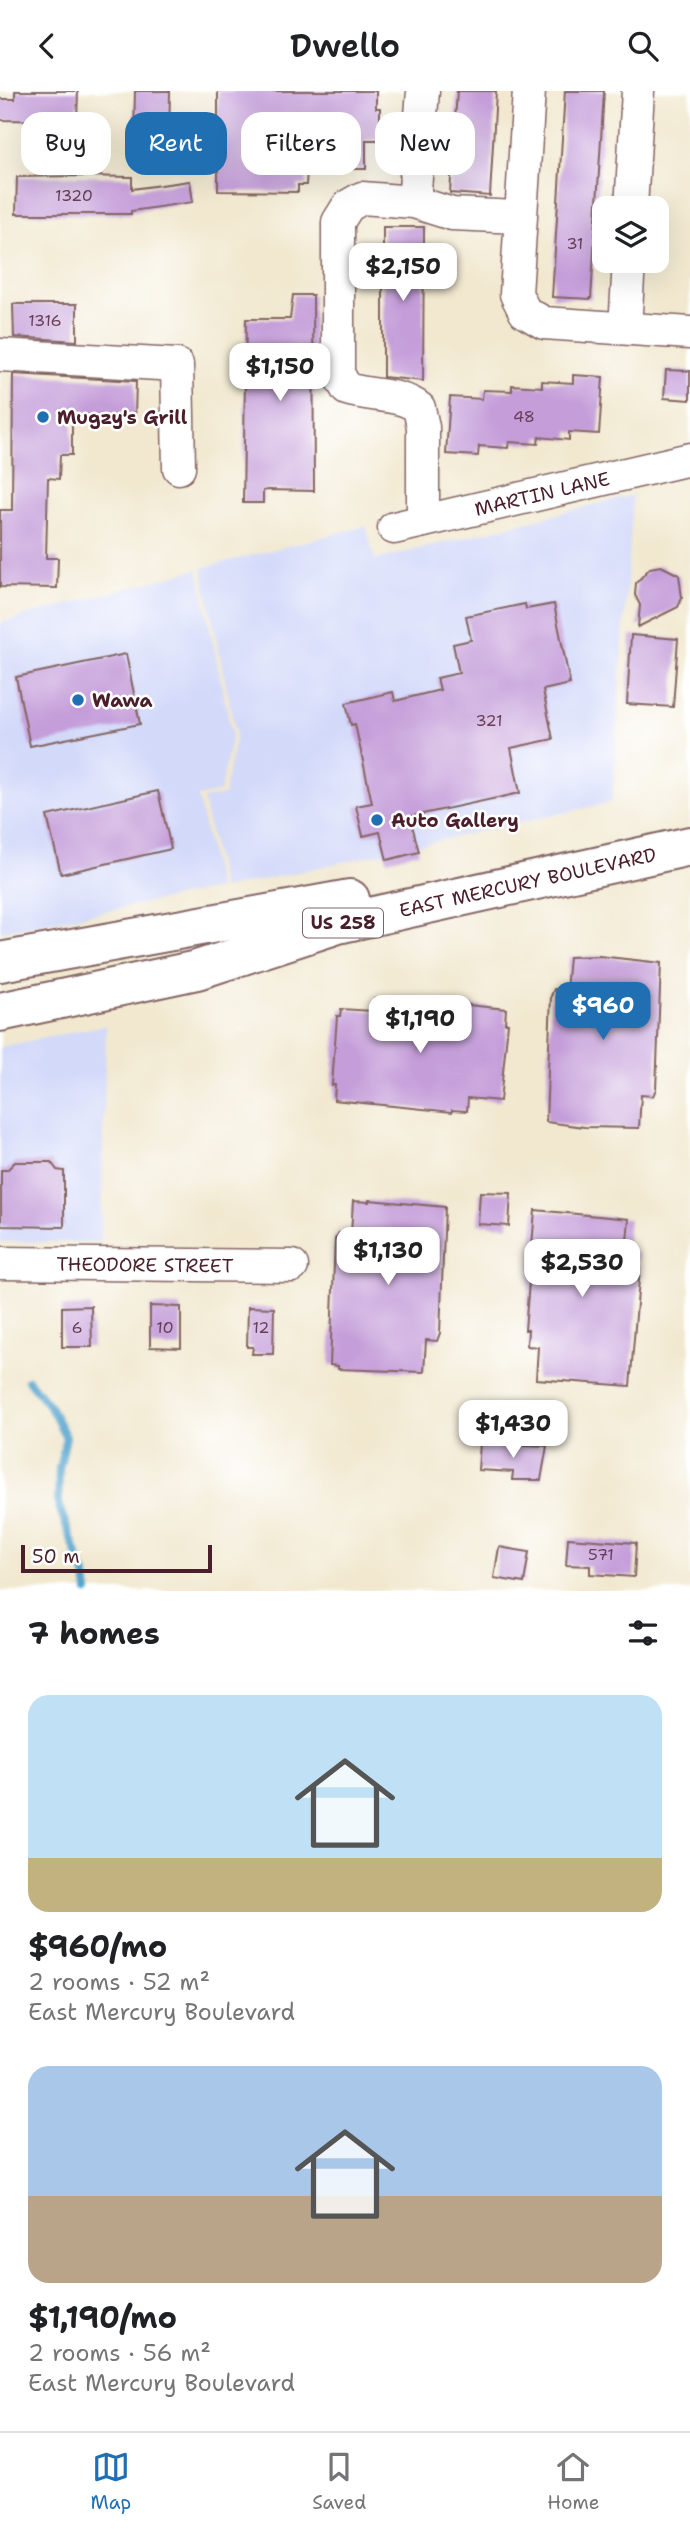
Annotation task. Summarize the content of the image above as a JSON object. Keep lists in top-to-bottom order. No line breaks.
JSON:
{"streets":{"main road":["EAST MERCURY BOULEVARD","US 258"],"street":["MARTIN LANE","THEODORE STREET"]},"places":["Mugzy's Grill","Wawa","Auto Gallery"],"house_numbers":["1320","31","1316","48","321","6","10","12","571"],"scale_bar":"50 m","page":{"header":"Dwello","chip":["Buy","Rent","Filters","New"],"price":["$2,150","$1,150","$960","$1,190","$1,130","$2,530","$1,430"],"scale":"50 m","heading":"7 homes","list":[{"name":"$960/mo","note":"2 rooms · 52 m² · East Mercury Boulevard"},{"name":"$1,190/mo","note":"2 rooms · 56 m² · East Mercury Boulevard"}],"tabs":["Map","Saved","Home"]}}
